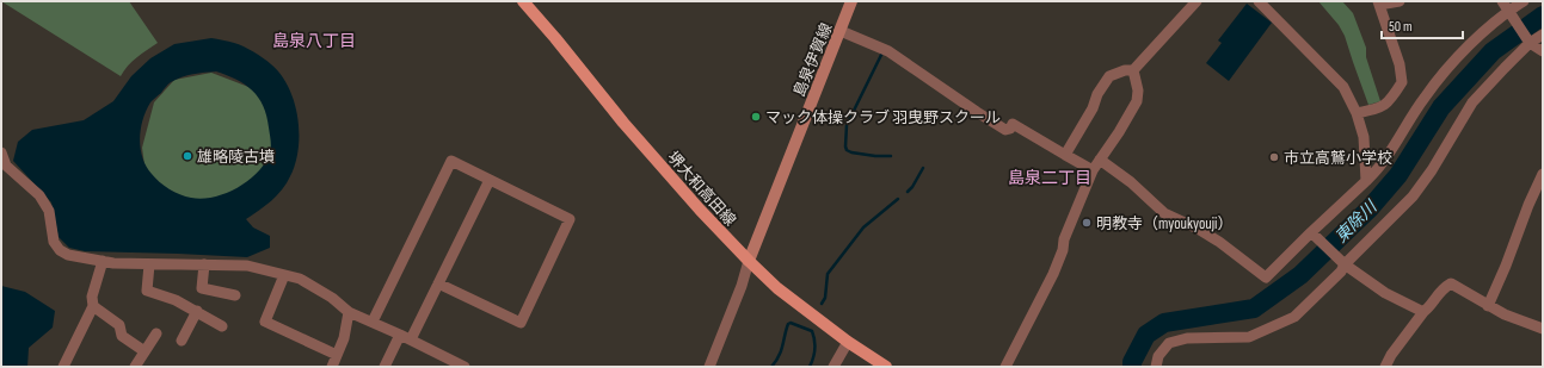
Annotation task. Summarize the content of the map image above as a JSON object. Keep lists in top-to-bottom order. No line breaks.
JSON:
{"streets":{"main road":["島泉伊賀線","堺大和高田線"]},"crossings":[["島泉伊賀線","堺大和高田線"]],"districts":["島泉八丁目","島泉二丁目"],"water":["東除川"],"places":["マック体操クラブ 羽曳野スクール","雄略陵古墳","市立高鷲小学校","明教寺（myoukyouji）"],"scale_bar":"50 m"}
